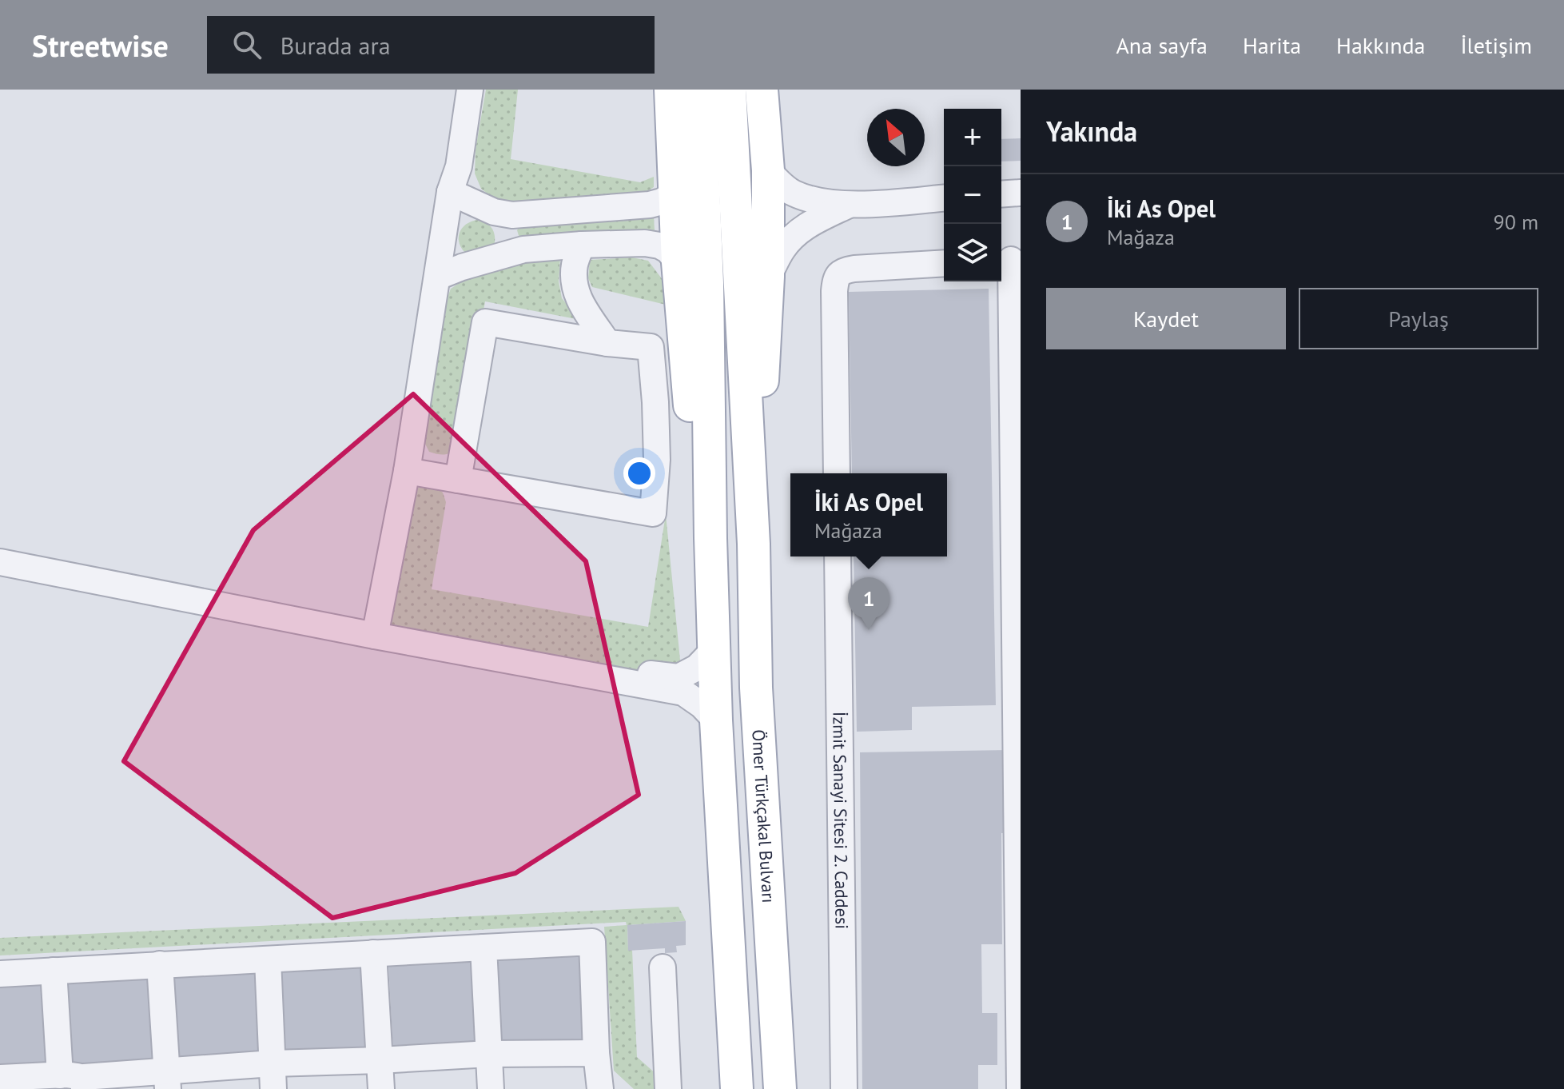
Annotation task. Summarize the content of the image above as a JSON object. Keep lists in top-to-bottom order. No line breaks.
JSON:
{"streets":{"main road":["Ömer Türkçakal Bulvarı"],"street":["İzmit Sanayi Sitesi 2. Caddesi"]},"north":"top left","page":{"header":"Streetwise","search":"Burada ara","nav":["Ana sayfa","Harita","Hakkında","İletişim"],"heading":"Yakında","map_buttons":["+","−"],"list":[{"mark":"1","name":"İki As Opel","note":"Mağaza","value":"90 m"}],"buttons":["Kaydet","Paylaş"],"popup":["İki As Opel","Mağaza"],"pins":"1"}}
